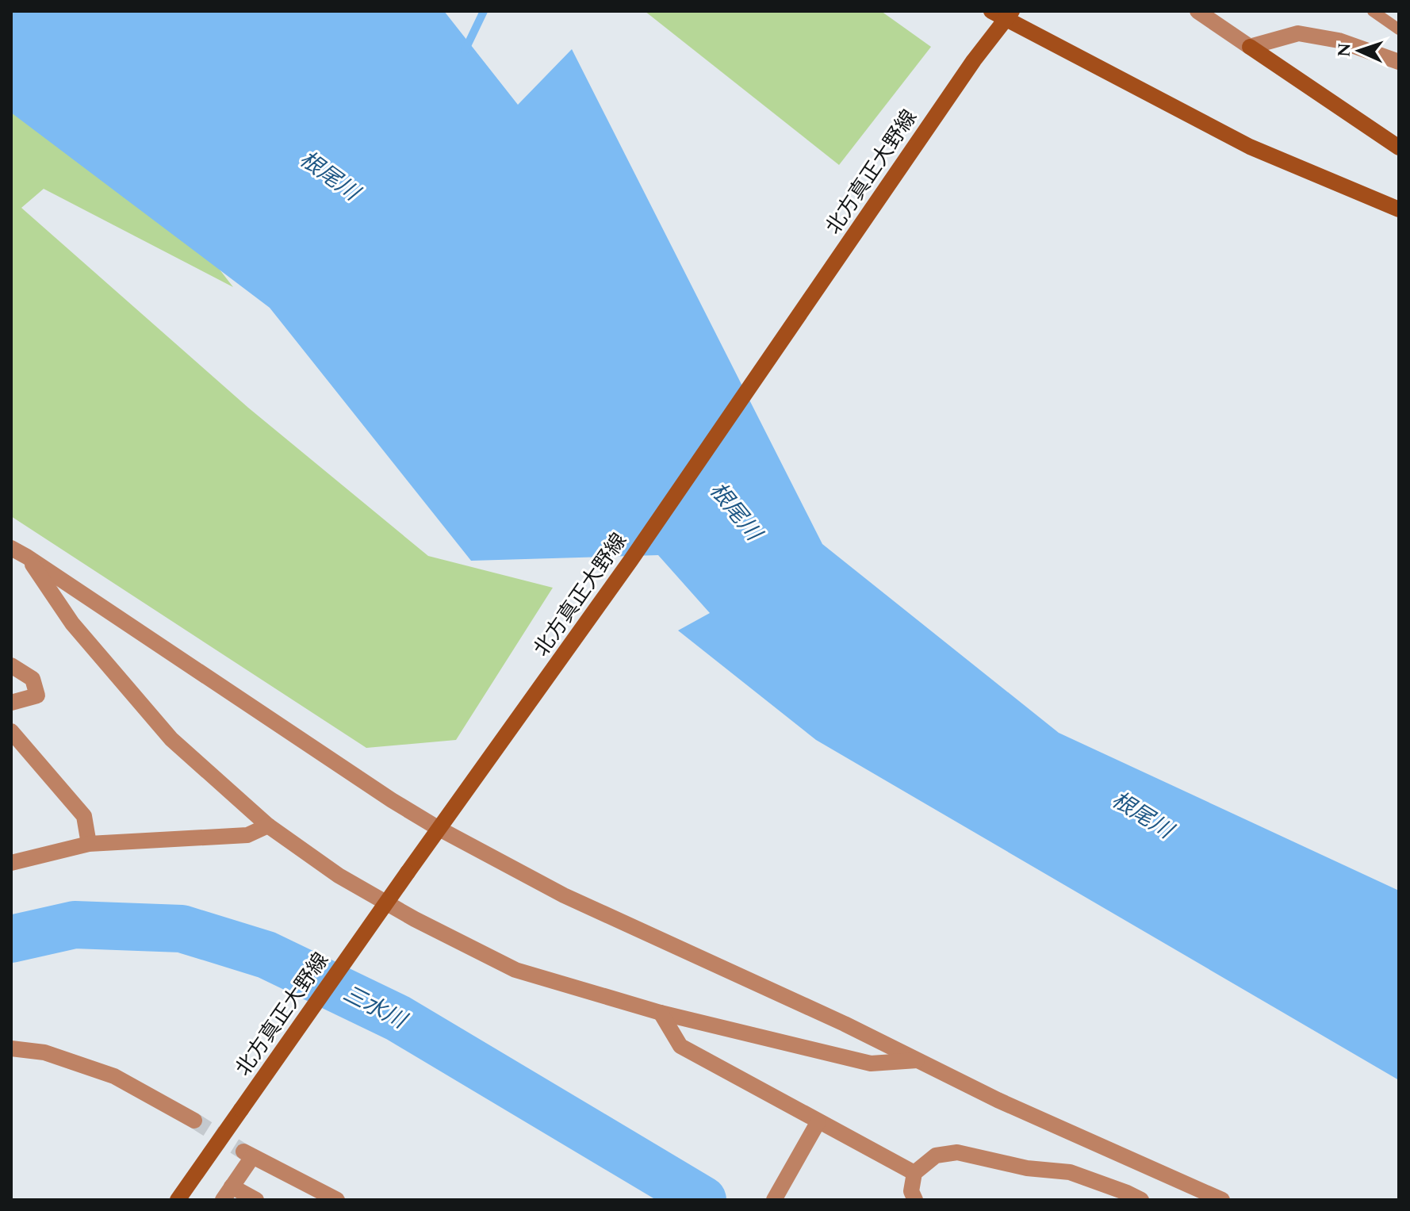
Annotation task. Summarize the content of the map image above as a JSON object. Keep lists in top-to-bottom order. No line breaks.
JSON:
{"streets":{"main road":["北方真正大野線"]},"water":["根尾川","三水川"],"north":"left"}
